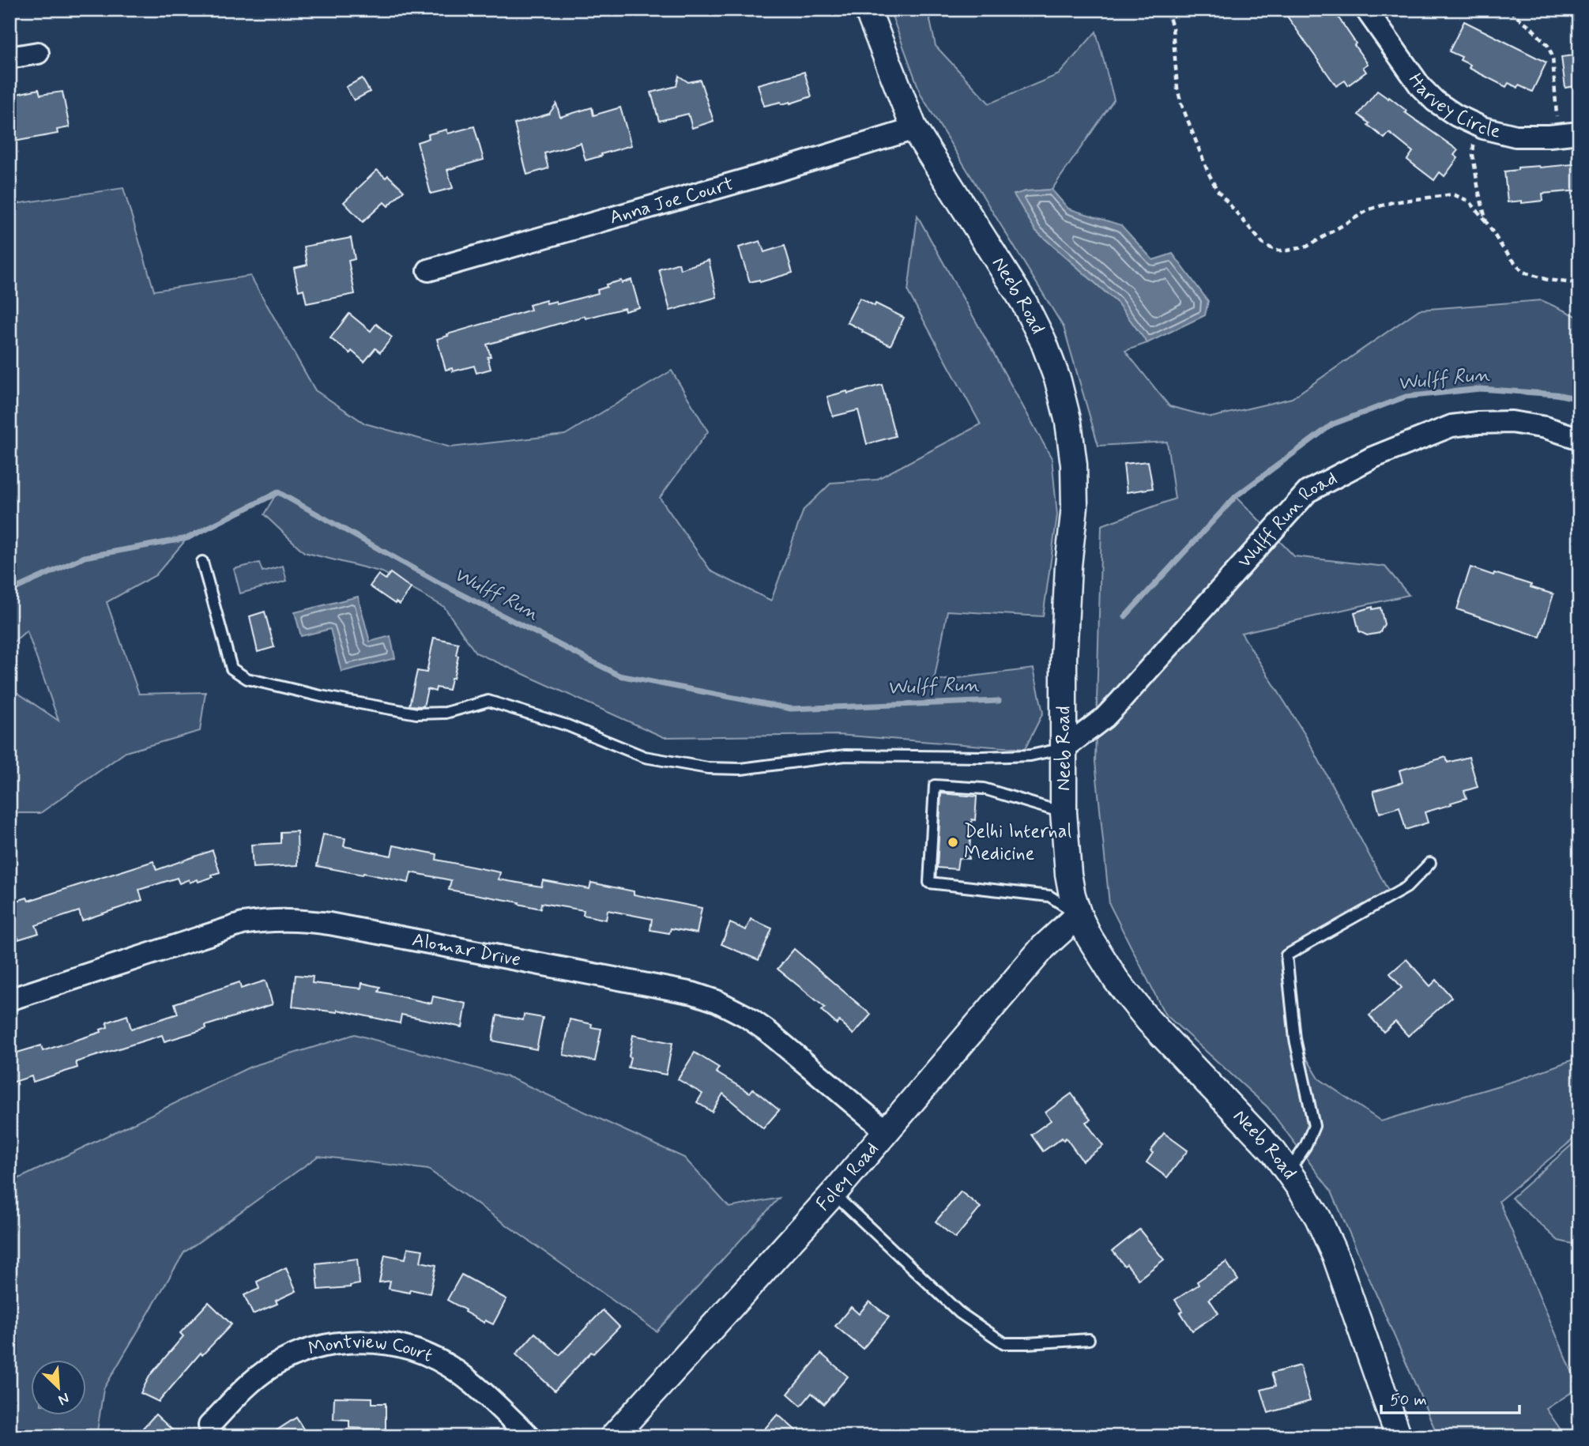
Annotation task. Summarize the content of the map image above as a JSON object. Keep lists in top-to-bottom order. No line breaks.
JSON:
{"streets":{"street":["Harvey Circle","Anna Joe Court","Neeb Road","Wulff Run Road","Alomar Drive","Foley Road","Montview Court"]},"crossings":[["Anna Joe Court","Neeb Road"],["Neeb Road","Wulff Run Road"],["Neeb Road","Foley Road"],["Alomar Drive","Foley Road"]],"water":["Wulff Run"],"places":["Delhi Internal Medicine"],"scale_bar":"50 m","north":"bottom right"}
